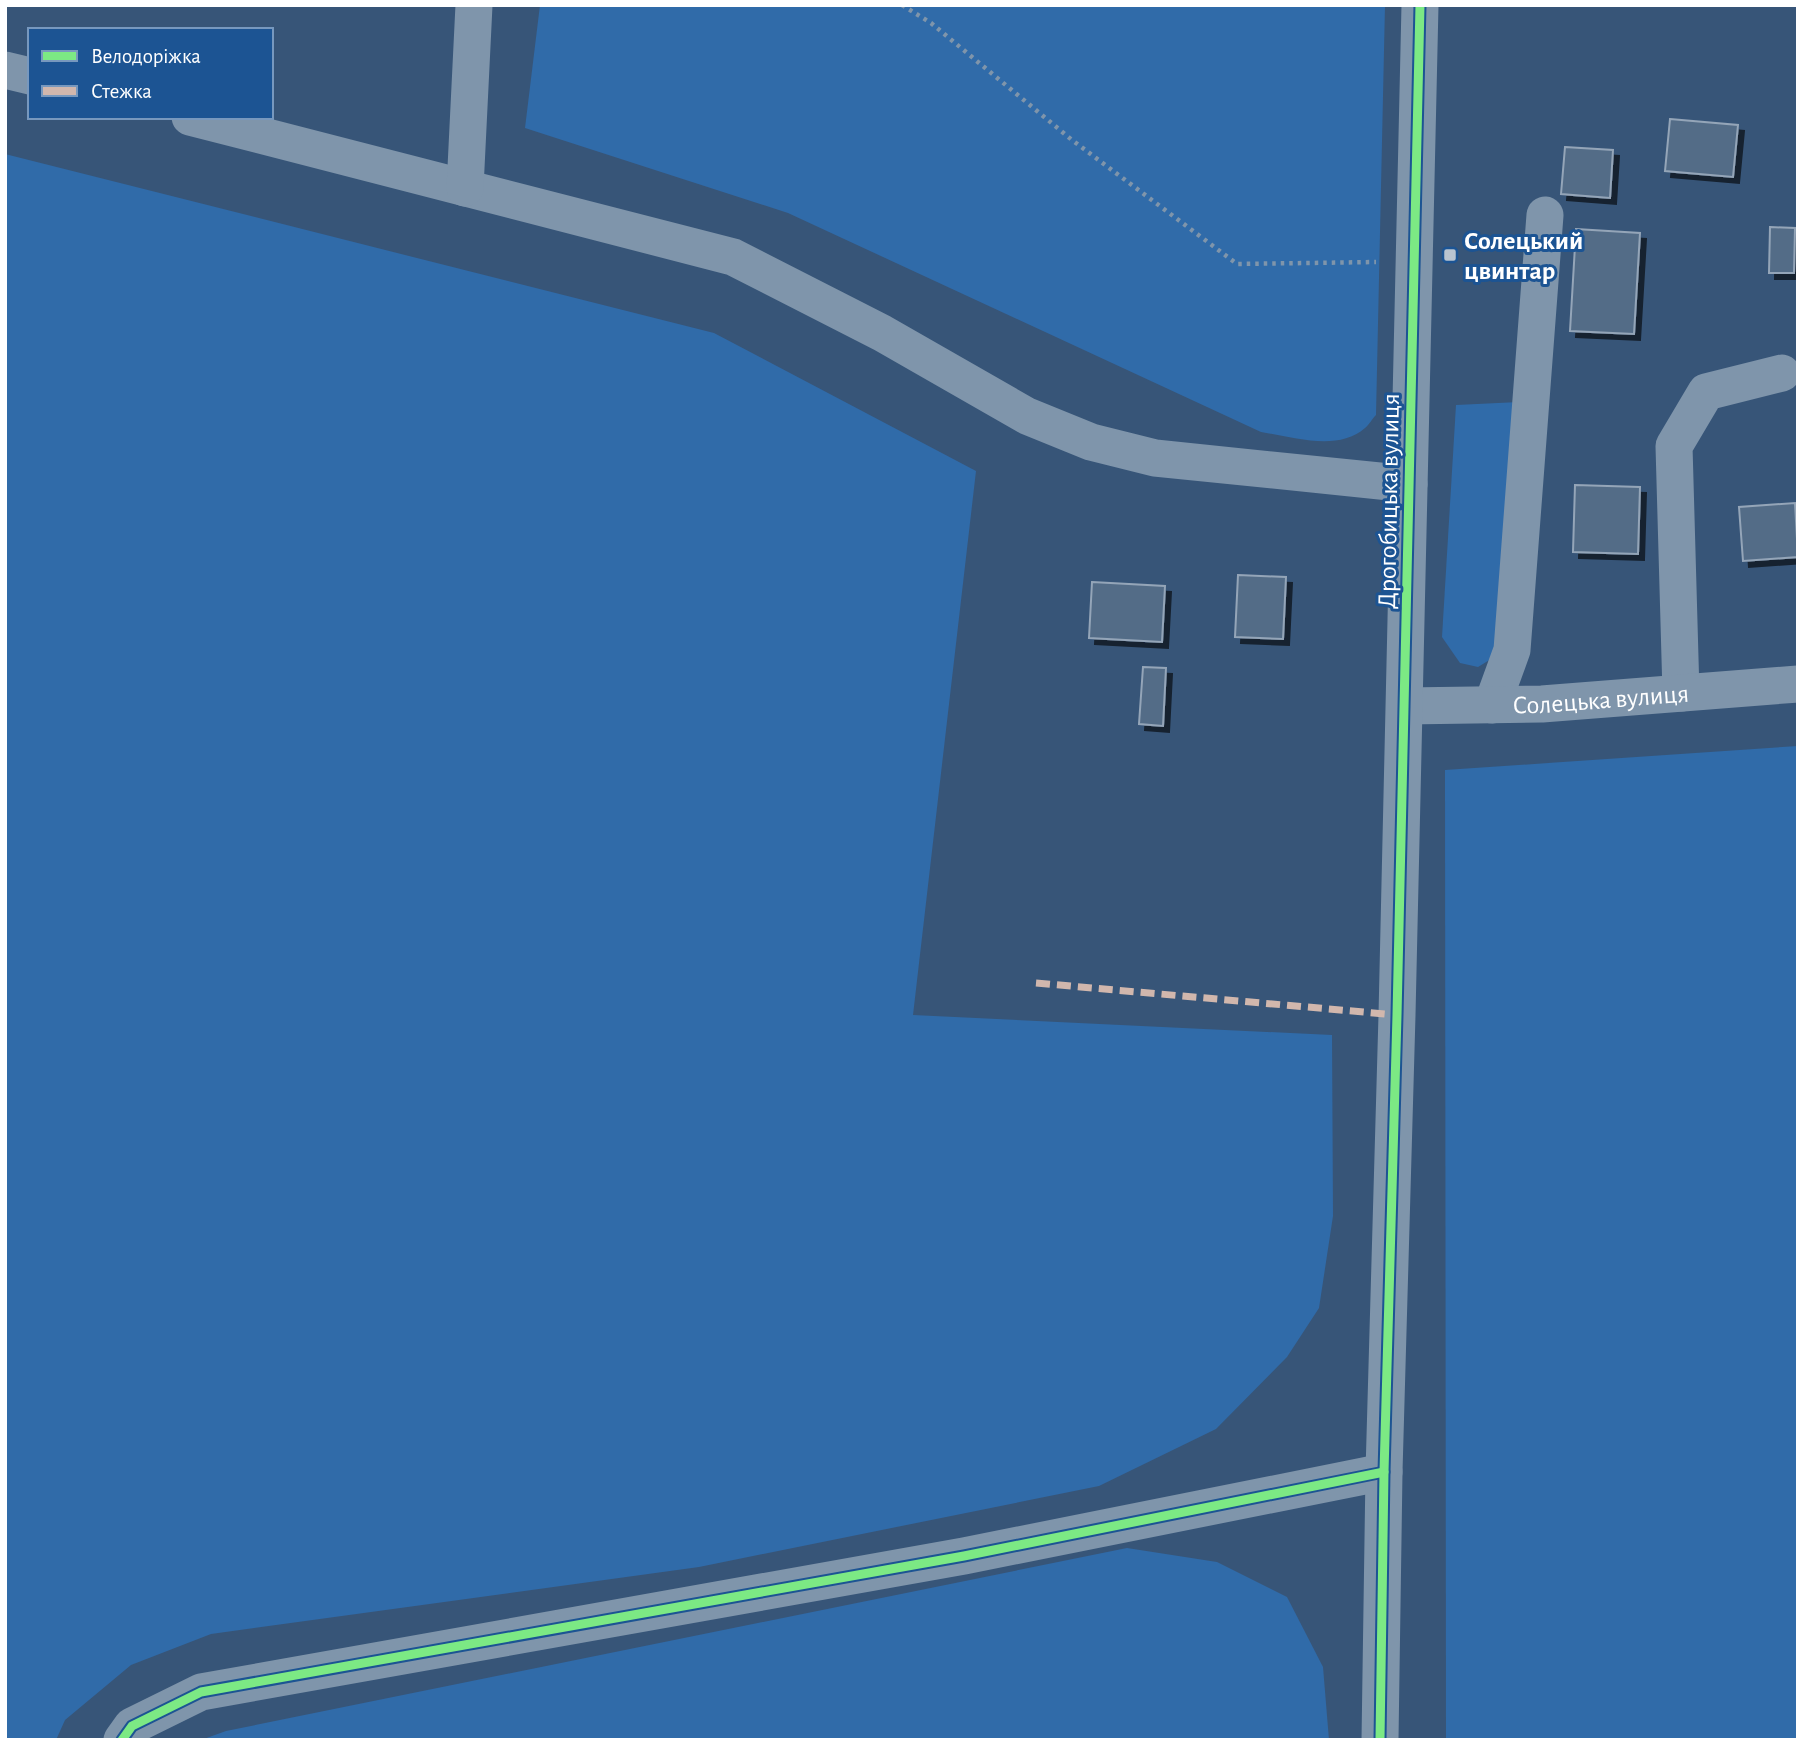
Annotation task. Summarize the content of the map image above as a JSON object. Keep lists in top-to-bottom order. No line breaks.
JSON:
{"streets":{"street":["Дрогобицька вулиця","Солецька вулиця"]},"crossings":[["Дрогобицька вулиця","Солецька вулиця"]],"places":{"transit":["Солецький цвинтар"]},"legend":["Велодоріжка","Стежка"]}
